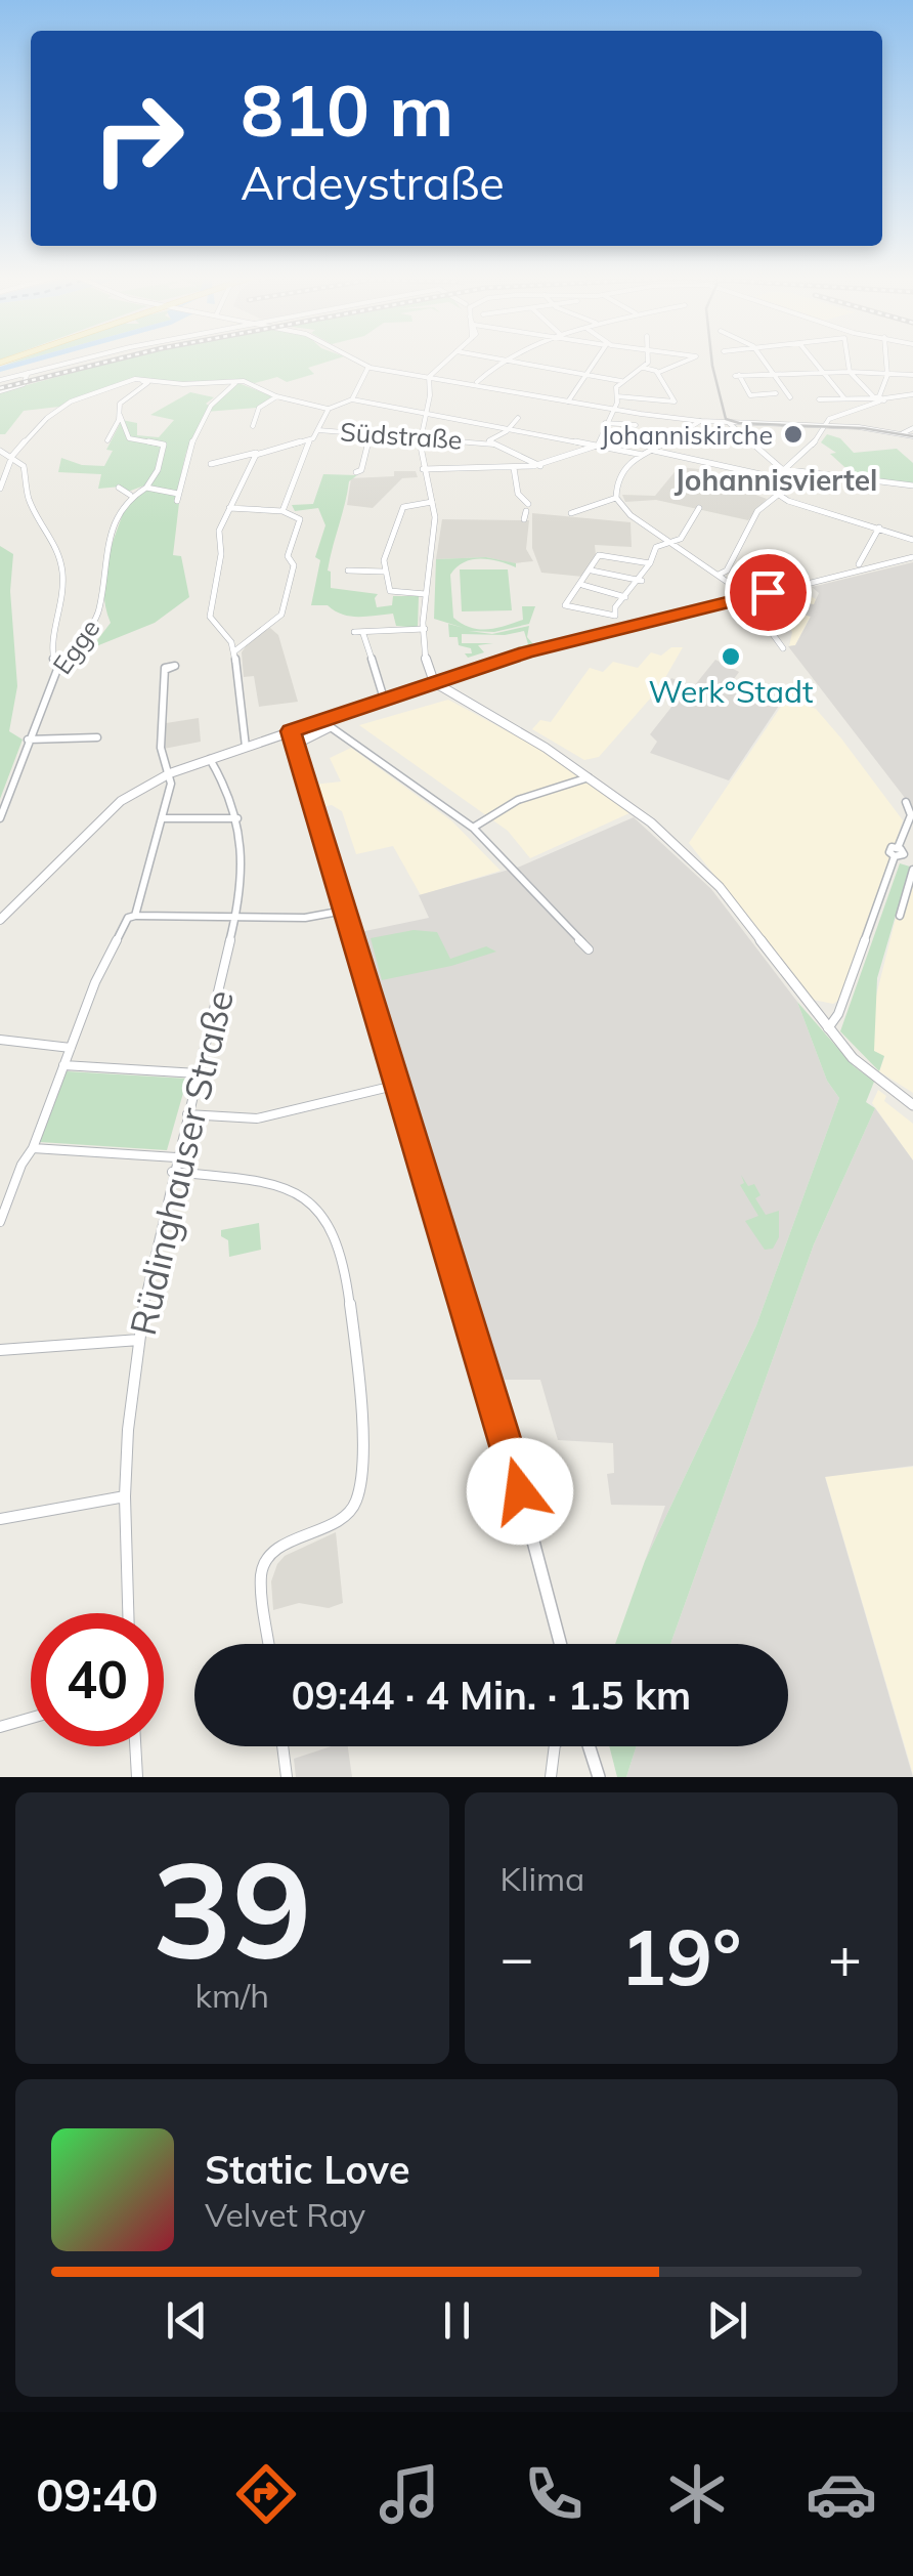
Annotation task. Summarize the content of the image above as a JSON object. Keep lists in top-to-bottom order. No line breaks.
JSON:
{"streets":{"street":["Südstraße","Egge","Rüdinghauser Straße"]},"districts":["Johannisviertel"],"places":["Johanniskirche","Werk°Stadt"],"page":{"turn":["810 m","Ardeystraße"],"limit":"40","trip":"09:44 · 4 Min. · 1.5 km","tile":[["39","km/h"],"Klima"],"heat":["−","19°","+"],"song":["Static Love","Velvet Ray"],"tabs":"09:40"}}
